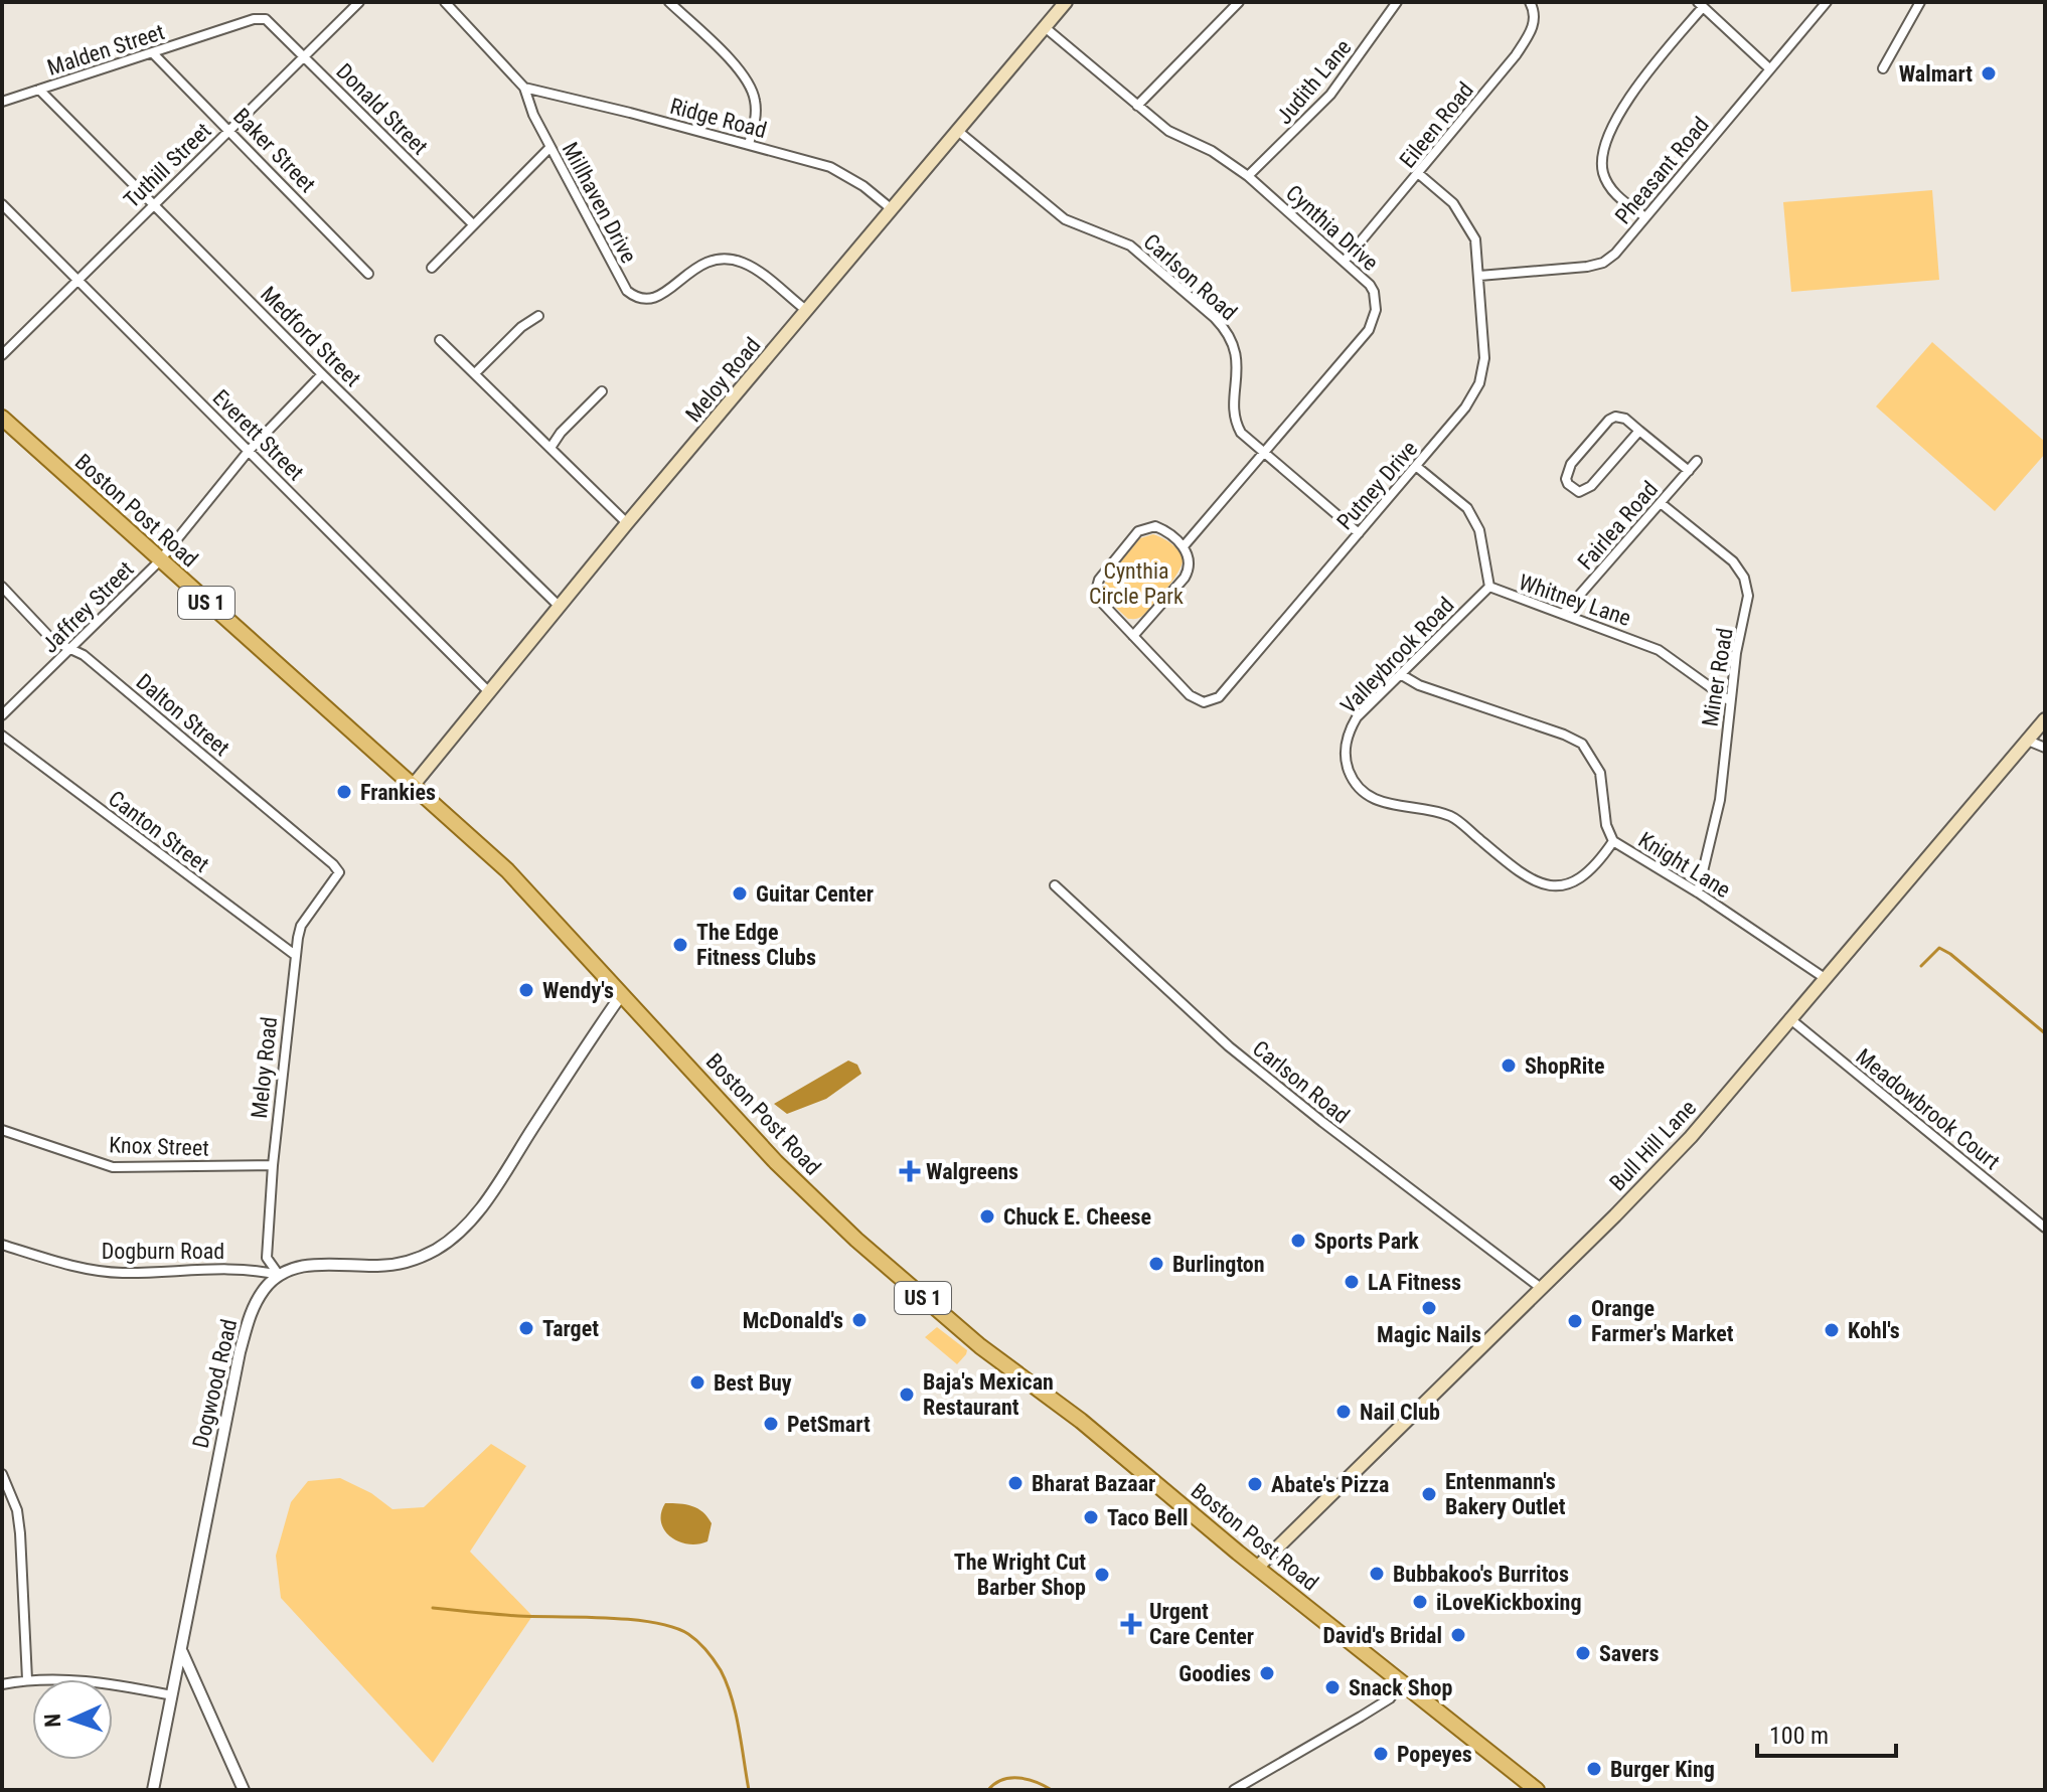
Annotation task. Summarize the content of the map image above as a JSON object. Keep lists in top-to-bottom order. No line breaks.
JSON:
{"streets":{"main road":["Meloy Road","Boston Post Road","US 1","Bull Hill Lane"],"street":["Malden Street","Judith Lane","Donald Street","Ridge Road","Eileen Road","Baker Street","Tuthill Street","Pheasant Road","Millhaven Drive","Cynthia Drive","Carlson Road","Medford Street","Everett Street","Putney Drive","Fairlea Road","Whitney Lane","Jaffrey Street","Valleybrook Road","Miner Road","Dalton Street","Canton Street","Knight Lane","Meadowbrook Court","Knox Street","Dogburn Road","Dogwood Road"]},"crossings":[["Malden Street","Donald Street"],["Malden Street","Baker Street"],["Malden Street","Medford Street"],["Judith Lane","Cynthia Drive"],["Donald Street","Tuthill Street"],["Ridge Road","Millhaven Drive"],["Ridge Road","Meloy Road"],["Eileen Road","Cynthia Drive"],["Eileen Road","Putney Drive"],["Baker Street","Tuthill Street"],["Tuthill Street","Medford Street"],["Tuthill Street","Everett Street"],["Pheasant Road","Putney Drive"],["Millhaven Drive","Meloy Road"],["Cynthia Drive","Carlson Road"],["Cynthia Drive","Meloy Road"],["Carlson Road","Meloy Road"],["Carlson Road","Putney Drive"],["Carlson Road","Bull Hill Lane"],["Medford Street","Meloy Road"],["Medford Street","Jaffrey Street"],["Meloy Road","Everett Street"],["Meloy Road","Boston Post Road"],["Meloy Road","Dalton Street"],["Meloy Road","Canton Street"],["Meloy Road","Knox Street"],["Meloy Road","Dogburn Road"],["Meloy Road","Dogwood Road"],["Everett Street","Jaffrey Street"],["Putney Drive","Whitney Lane"],["Boston Post Road","Jaffrey Street"],["Boston Post Road","Bull Hill Lane"],["Fairlea Road","Whitney Lane"],["Fairlea Road","Miner Road"],["Whitney Lane","Valleybrook Road"],["Whitney Lane","Miner Road"],["Jaffrey Street","Dalton Street"],["Valleybrook Road","Knight Lane"],["Miner Road","Knight Lane"],["Knight Lane","Bull Hill Lane"],["Meadowbrook Court","Bull Hill Lane"],["Dogburn Road","Dogwood Road"]],"parks":["Cynthia Circle Park"],"places":{"other":["Walmart","Frankies","Guitar Center","The Edge Fitness Clubs","Wendy's","ShopRite","Chuck E. Cheese","Sports Park","Burlington","LA Fitness","Magic Nails","McDonald's","Orange Farmer's Market","Target","Kohl's","Best Buy","Baja's Mexican Restaurant","Nail Club","PetSmart","Bharat Bazaar","Abate's Pizza","Entenmann's Bakery Outlet","Taco Bell","Bubbakoo's Burritos","The Wright Cut Barber Shop","iLoveKickboxing","David's Bridal","Savers","Goodies","Snack Shop","Popeyes","Burger King"],"health":["Walgreens","Urgent Care Center"]},"scale_bar":"100 m","north":"left"}
